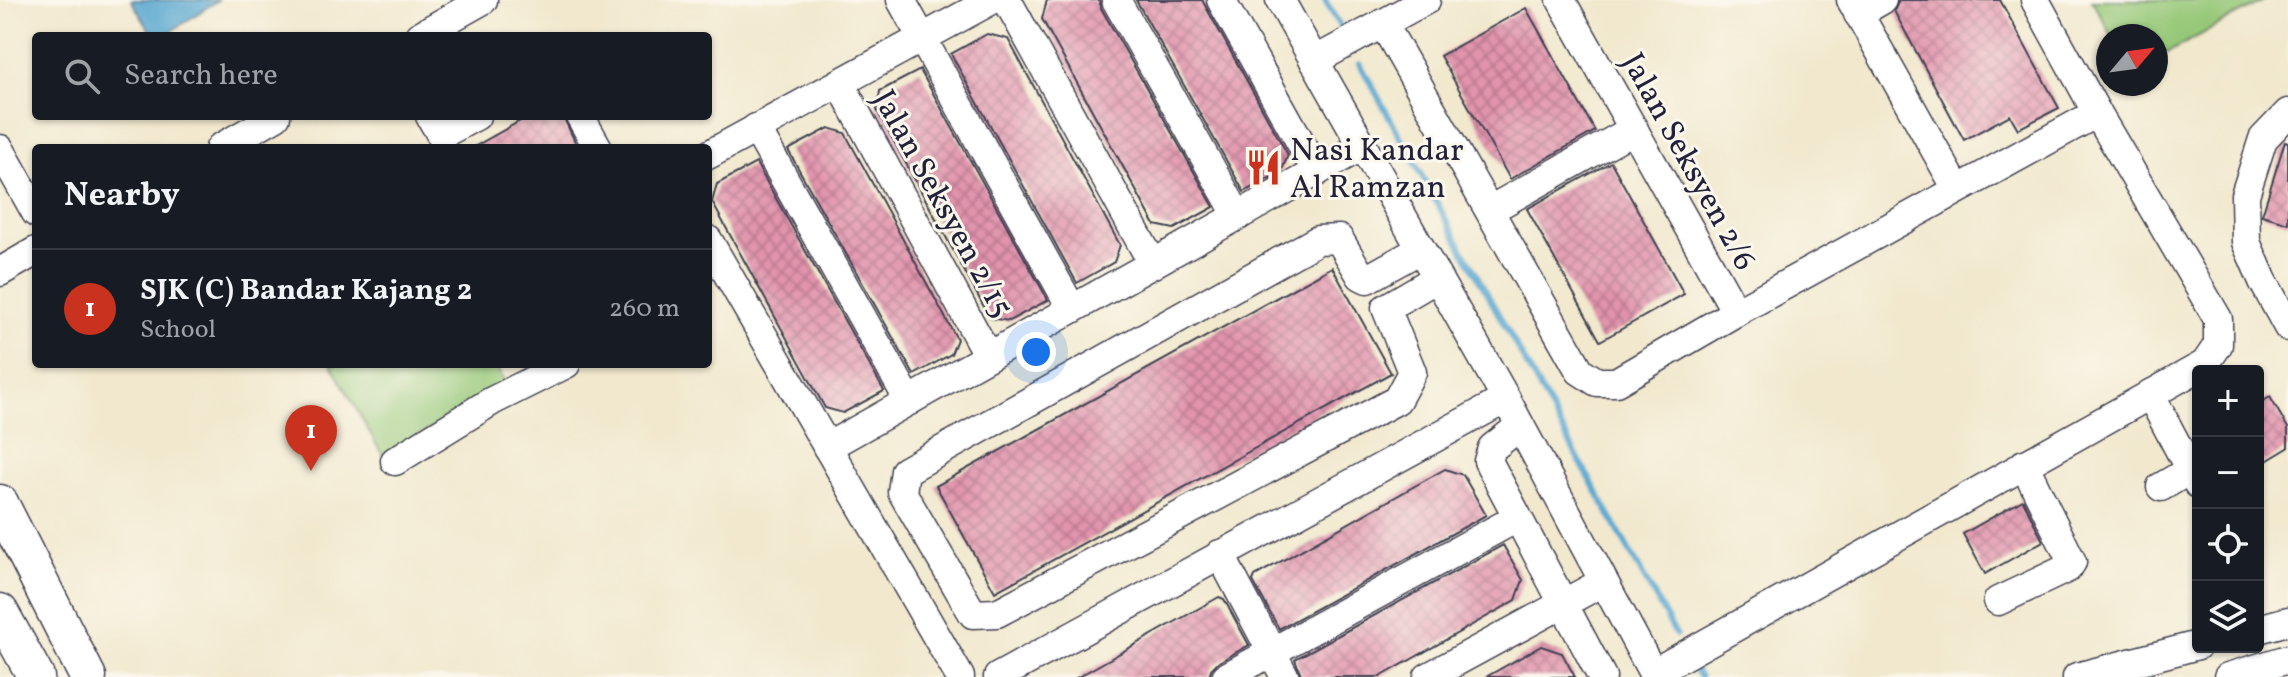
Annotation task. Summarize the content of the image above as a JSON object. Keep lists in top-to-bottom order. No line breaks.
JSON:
{"streets":{"street":["Jalan Seksyen 2/6","Jalan Seksyen 2/15"]},"places":{"restaurant":["Nasi Kandar Al Ramzan"]},"north":"top right","page":{"search":"Search here","heading":"Nearby","list":[{"mark":"1","name":"SJK (C) Bandar Kajang 2","note":"School","value":"260 m"}],"map_buttons":["+","−"],"pins":"1"}}
